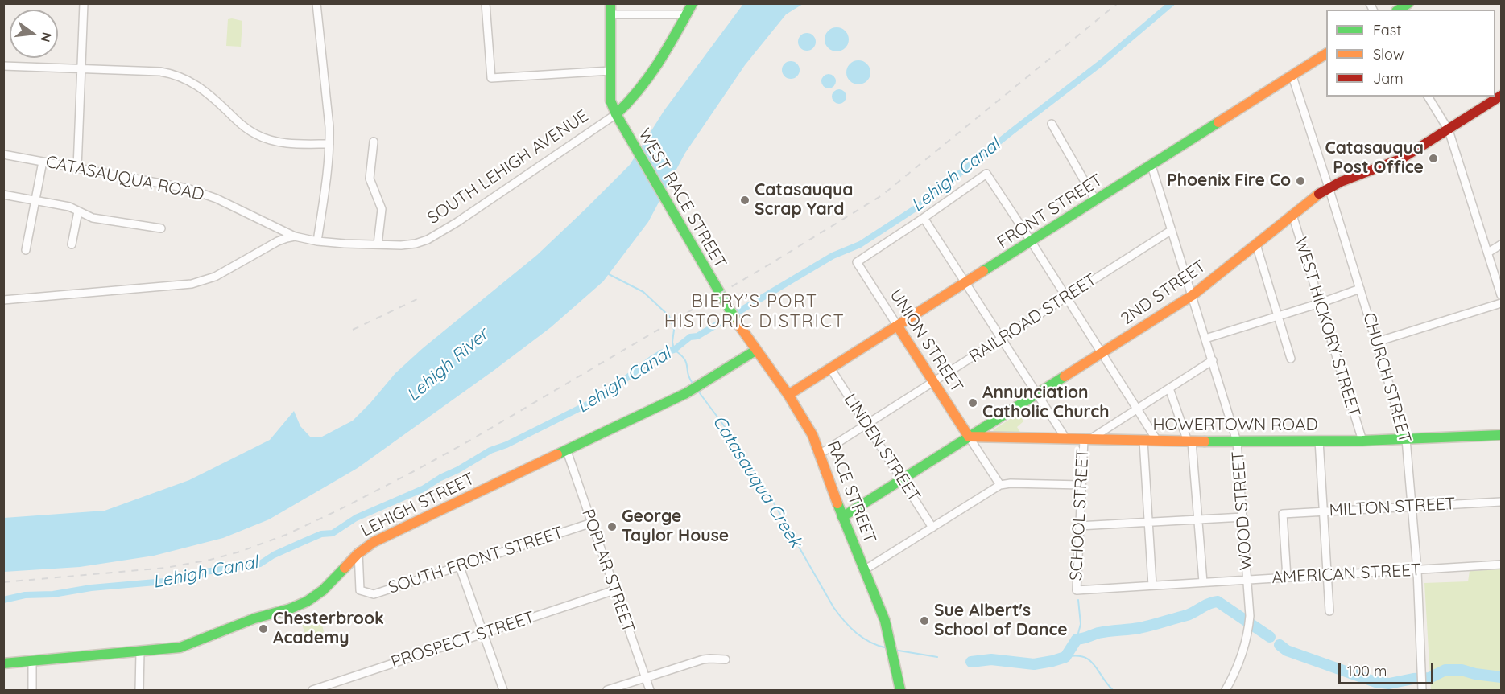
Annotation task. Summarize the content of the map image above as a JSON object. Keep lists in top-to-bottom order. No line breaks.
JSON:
{"streets":{"main road":["SOUTH LEHIGH AVENUE","WEST RACE STREET","FRONT STREET","2ND STREET","UNION STREET","HOWERTOWN ROAD","RACE STREET","LEHIGH STREET"],"street":["CATASAUQUA ROAD","RAILROAD STREET","WEST HICKORY STREET","CHURCH STREET","LINDEN STREET","MILTON STREET","WOOD STREET","SCHOOL STREET","SOUTH FRONT STREET","POPLAR STREET","AMERICAN STREET","PROSPECT STREET"]},"crossings":[["SOUTH LEHIGH AVENUE","CATASAUQUA ROAD"],["SOUTH LEHIGH AVENUE","WEST RACE STREET"],["WEST RACE STREET","RACE STREET"],["FRONT STREET","UNION STREET"],["FRONT STREET","CHURCH STREET"],["FRONT STREET","LINDEN STREET"],["FRONT STREET","RACE STREET"],["FRONT STREET","WOOD STREET"],["FRONT STREET","SCHOOL STREET"],["2ND STREET","WEST HICKORY STREET"],["2ND STREET","UNION STREET"],["2ND STREET","CHURCH STREET"],["2ND STREET","HOWERTOWN ROAD"],["2ND STREET","LINDEN STREET"],["2ND STREET","RACE STREET"],["2ND STREET","WOOD STREET"],["2ND STREET","SCHOOL STREET"],["RAILROAD STREET","UNION STREET"],["RAILROAD STREET","LINDEN STREET"],["RAILROAD STREET","RACE STREET"],["RAILROAD STREET","WOOD STREET"],["RAILROAD STREET","SCHOOL STREET"],["WEST HICKORY STREET","HOWERTOWN ROAD"],["UNION STREET","HOWERTOWN ROAD"],["UNION STREET","SCHOOL STREET"],["CHURCH STREET","HOWERTOWN ROAD"],["CHURCH STREET","MILTON STREET"],["CHURCH STREET","AMERICAN STREET"],["HOWERTOWN ROAD","WOOD STREET"],["HOWERTOWN ROAD","SCHOOL STREET"],["RACE STREET","LEHIGH STREET"],["LEHIGH STREET","SOUTH FRONT STREET"],["LEHIGH STREET","POPLAR STREET"],["MILTON STREET","AMERICAN STREET"],["WOOD STREET","AMERICAN STREET"],["SCHOOL STREET","AMERICAN STREET"],["SOUTH FRONT STREET","POPLAR STREET"],["POPLAR STREET","PROSPECT STREET"]],"districts":["BIERY'S PORT HISTORIC DISTRICT"],"water":["Lehigh Canal","Lehigh River","Catasauqua Creek"],"places":["Catasauqua Post Office","Phoenix Fire Co","Catasauqua Scrap Yard","Annunciation Catholic Church","George Taylor House","Sue Albert's School of Dance","Chesterbrook Academy"],"legend":["Fast","Slow","Jam"],"scale_bar":"100 m","north":"right"}
